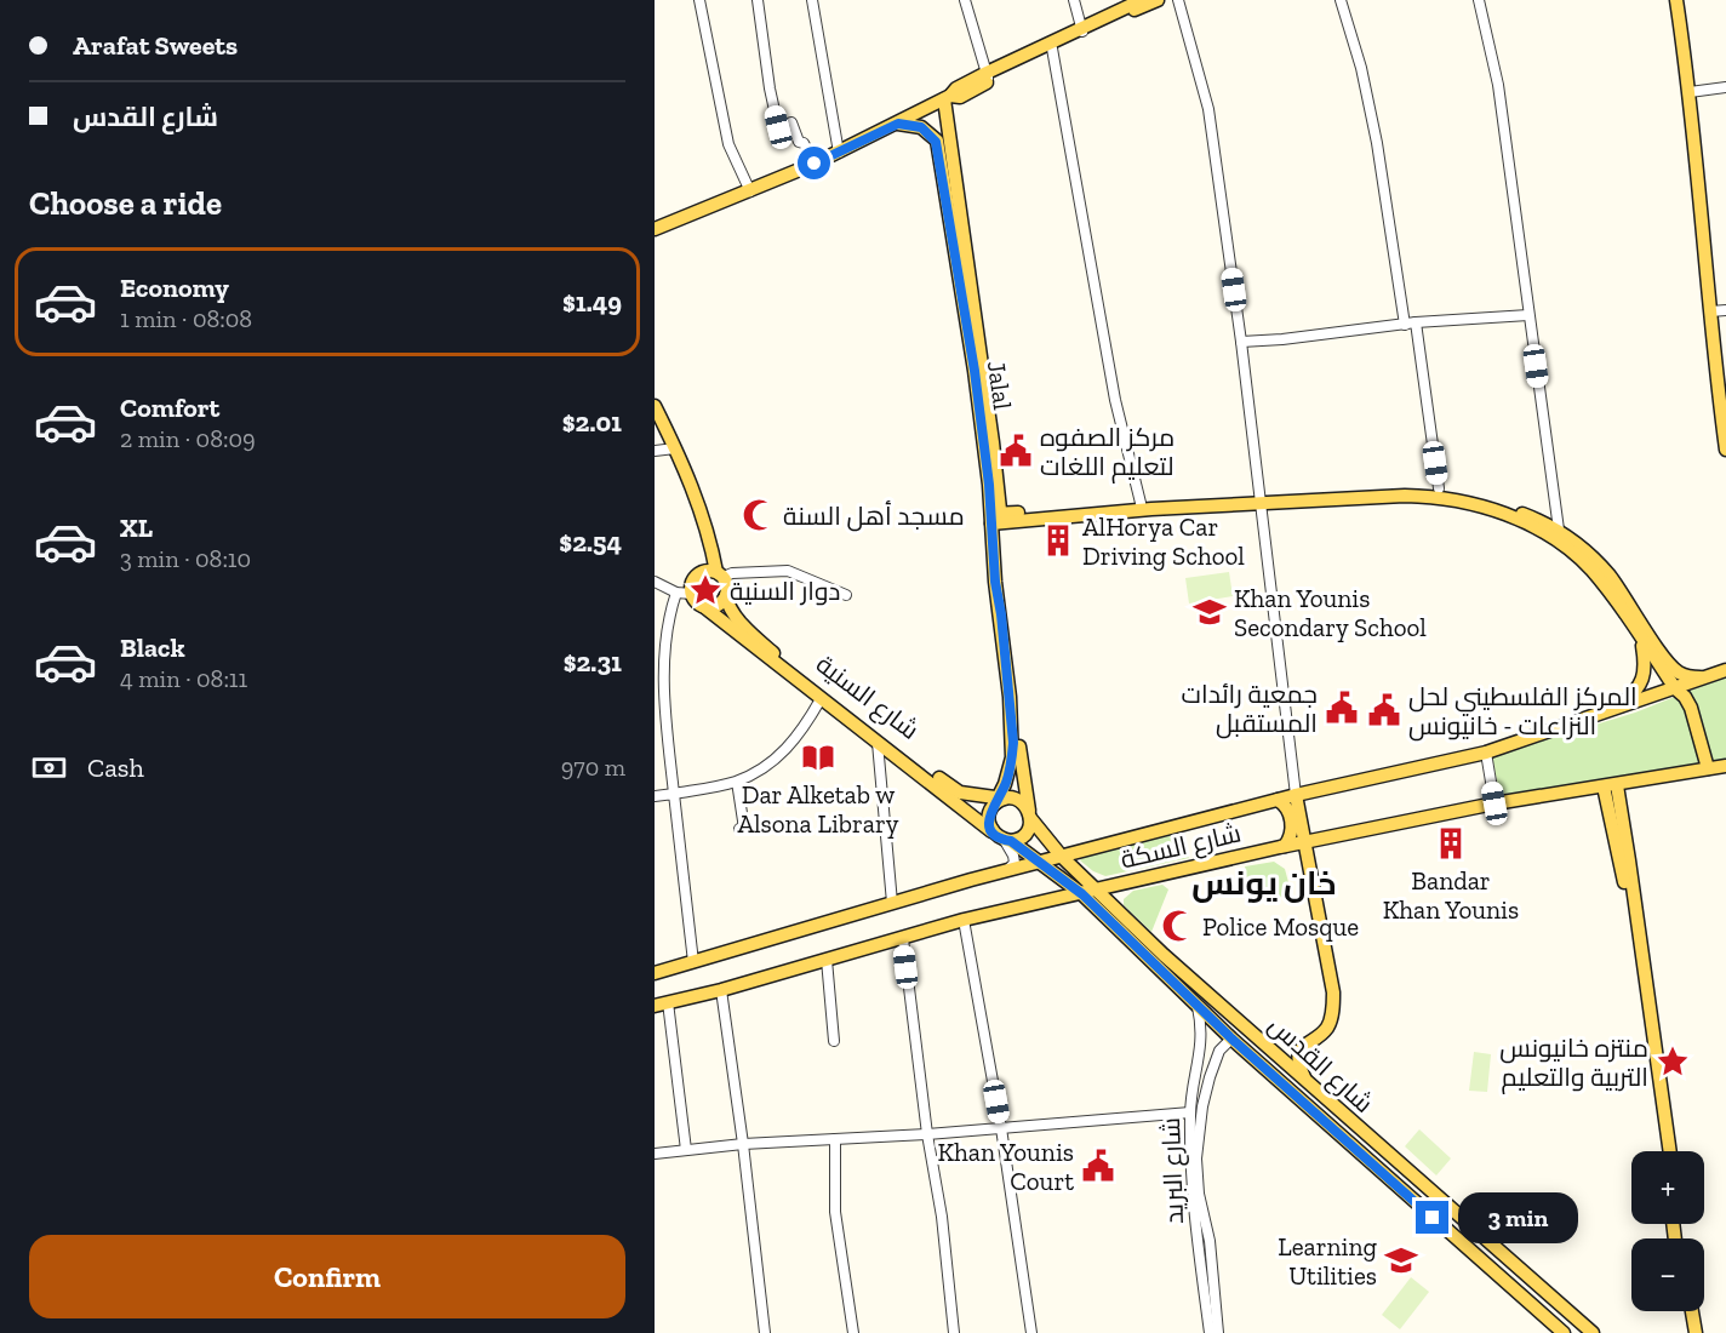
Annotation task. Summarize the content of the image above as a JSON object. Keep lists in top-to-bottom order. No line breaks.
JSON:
{"streets":{"main road":["Jalal","شارع السنية","شارع السكة","شارع القدس"],"street":["شارع البريد"]},"crossings":[["Jalal","شارع السنية"],["Jalal","شارع القدس"],["شارع السنية","شارع القدس"],["شارع السكة","شارع القدس"],["شارع القدس","شارع البريد"]],"districts":["خان يونس"],"places":{"public building":["مركز الصفوه لتعليم اللغات","جمعية رائدات المستقبل","المركز الفلسطيني لحل النزاعات - خانيونس","Khan Younis Court"],"mosque":["مسجد أهل السنة","Police Mosque"],"building":["AlHorya Car Driving School","Bandar Khan Younis"],"place":["دوار السنية","منتزه خانيونس التربية والتعليم"],"school or university":["Khan Younis Secondary School","Learning Utilities"],"library":["Dar Alketab w Alsona Library"]},"page":{"banner":["Arafat Sweets","شارع القدس"],"heading":"Choose a ride","list":[{"name":"Economy","note":"1 min · 08:08","value":"$1.49"},{"name":"Comfort","note":"2 min · 08:09","value":"$2.01"},{"name":"XL","note":"3 min · 08:10","value":"$2.54"},{"name":"Black","note":"4 min · 08:11","value":"$2.31"}],"pay":["Cash","970 m"],"map_buttons":["+","−"],"bubble":"3 min","buttons":"Confirm"}}
